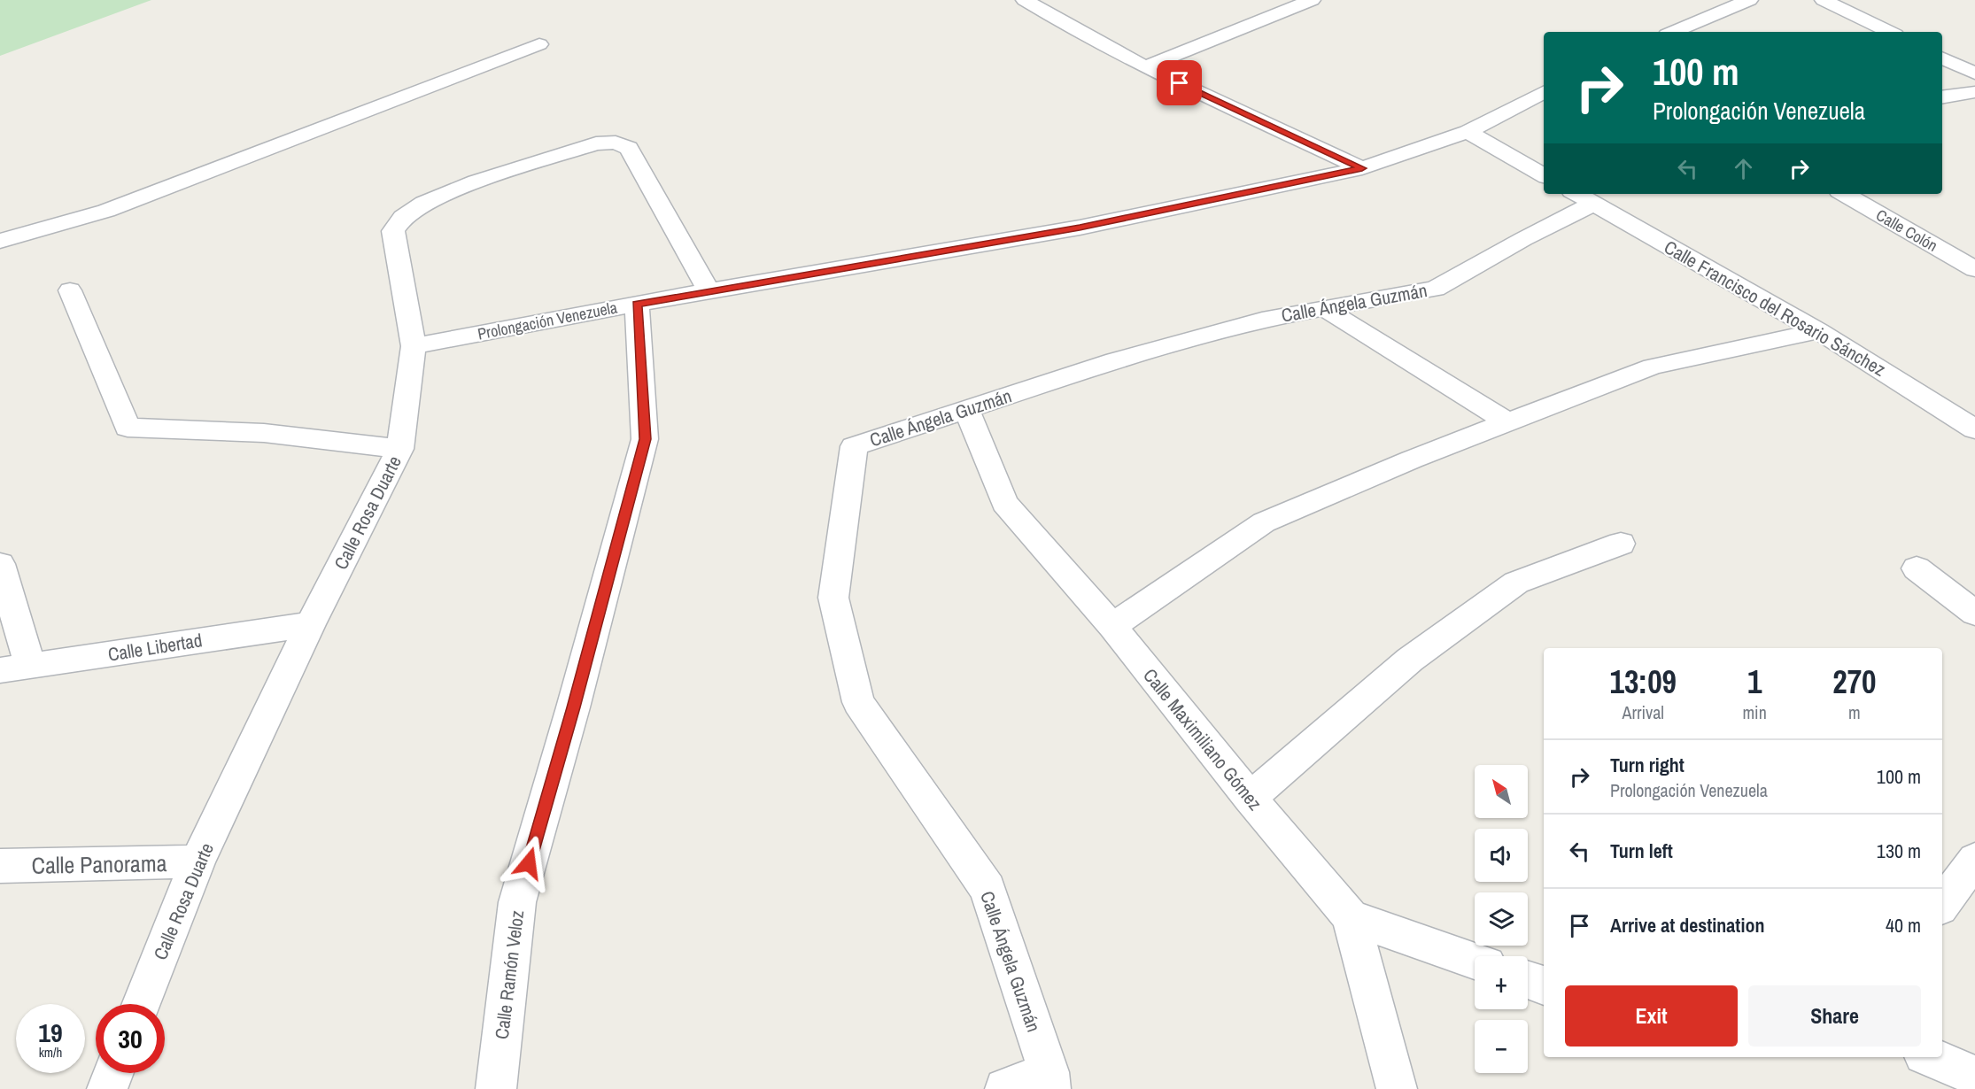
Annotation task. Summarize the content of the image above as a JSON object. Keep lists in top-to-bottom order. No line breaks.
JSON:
{"streets":{"street":["Calle Colón","Calle Ángela Guzmán","Calle Francisco del Rosario Sánchez","Prolongación Venezuela","Calle Rosa Duarte","Calle Libertad","Calle Maximiliano Gómez","Calle Panorama","Calle Ramón Veloz"]},"crossings":[["Calle Ángela Guzmán","Calle Francisco del Rosario Sánchez"],["Calle Ángela Guzmán","Calle Maximiliano Gómez"],["Prolongación Venezuela","Calle Rosa Duarte"],["Prolongación Venezuela","Calle Ramón Veloz"],["Calle Rosa Duarte","Calle Libertad"],["Calle Rosa Duarte","Calle Panorama"]],"north":"top left","page":{"turn":["100 m","Prolongación Venezuela"],"eta":["13:09","Arrival","1","min","270","m"],"list":[{"name":"Turn right","note":"Prolongación Venezuela","value":"100 m"},{"name":"Turn left","value":"130 m"},{"name":"Arrive at destination","value":"40 m"}],"map_buttons":["+","−"],"buttons":["Exit","Share"],"speed":"19 km/h","limit":"30"}}
